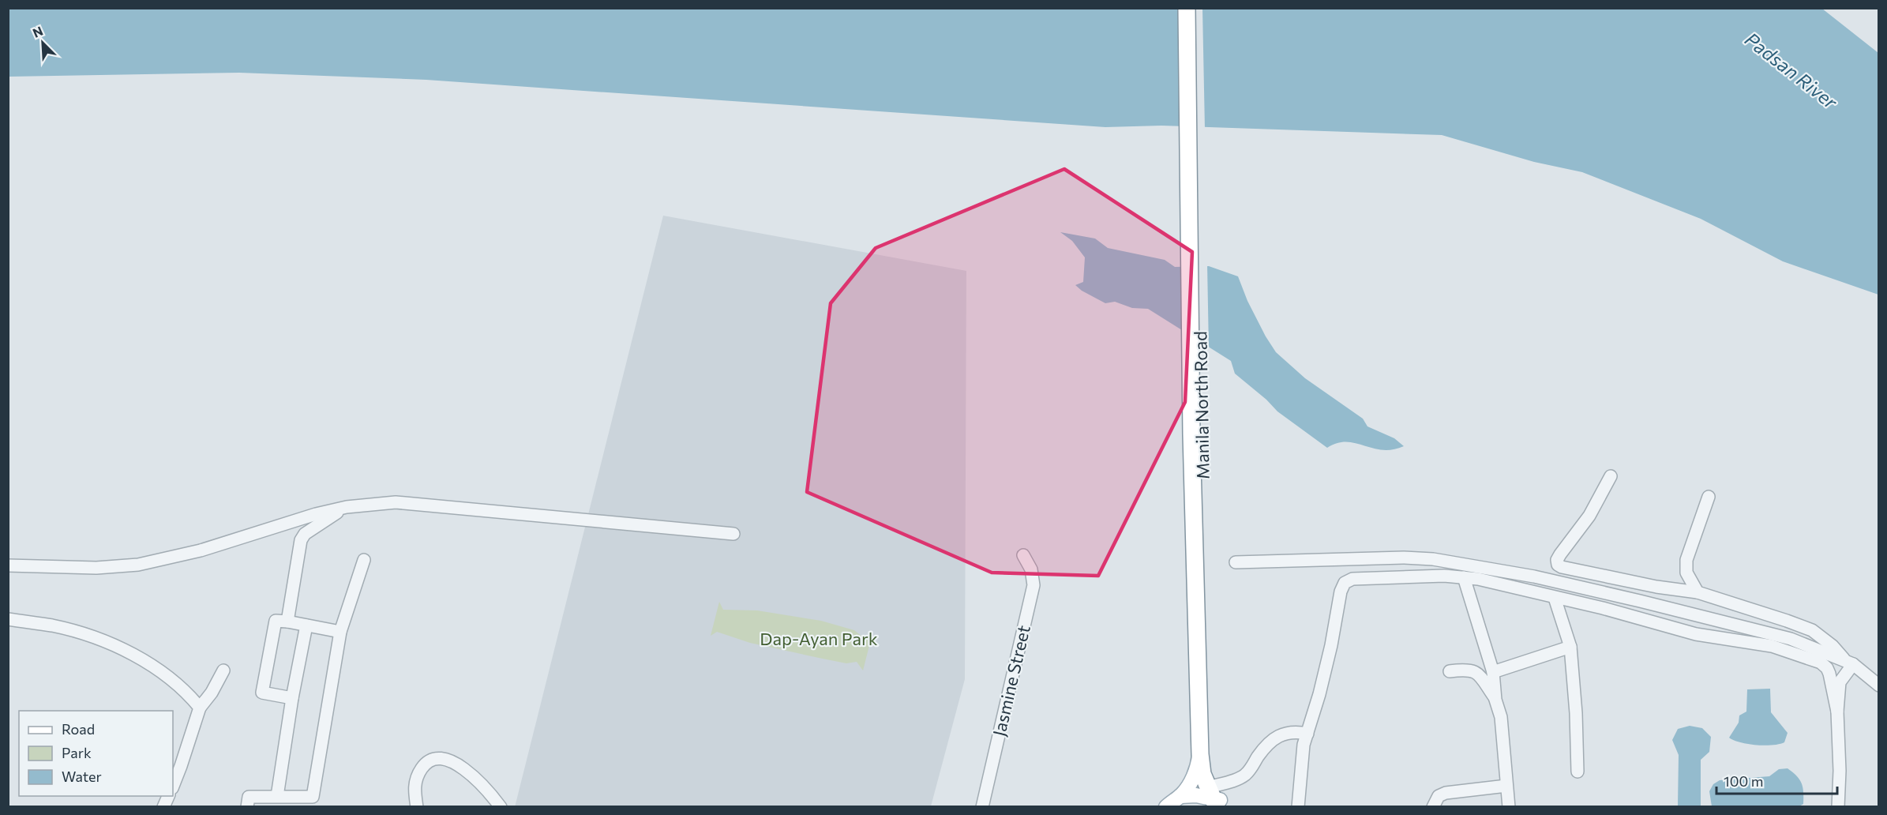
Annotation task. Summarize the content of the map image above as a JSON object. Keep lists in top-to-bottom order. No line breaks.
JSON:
{"streets":{"highway":["Manila North Road"],"street":["Jasmine Street"]},"water":["Padsan River"],"parks":["Dap-Ayan Park"],"legend":["Road","Park","Water"],"scale_bar":"100 m","north":"top left"}
